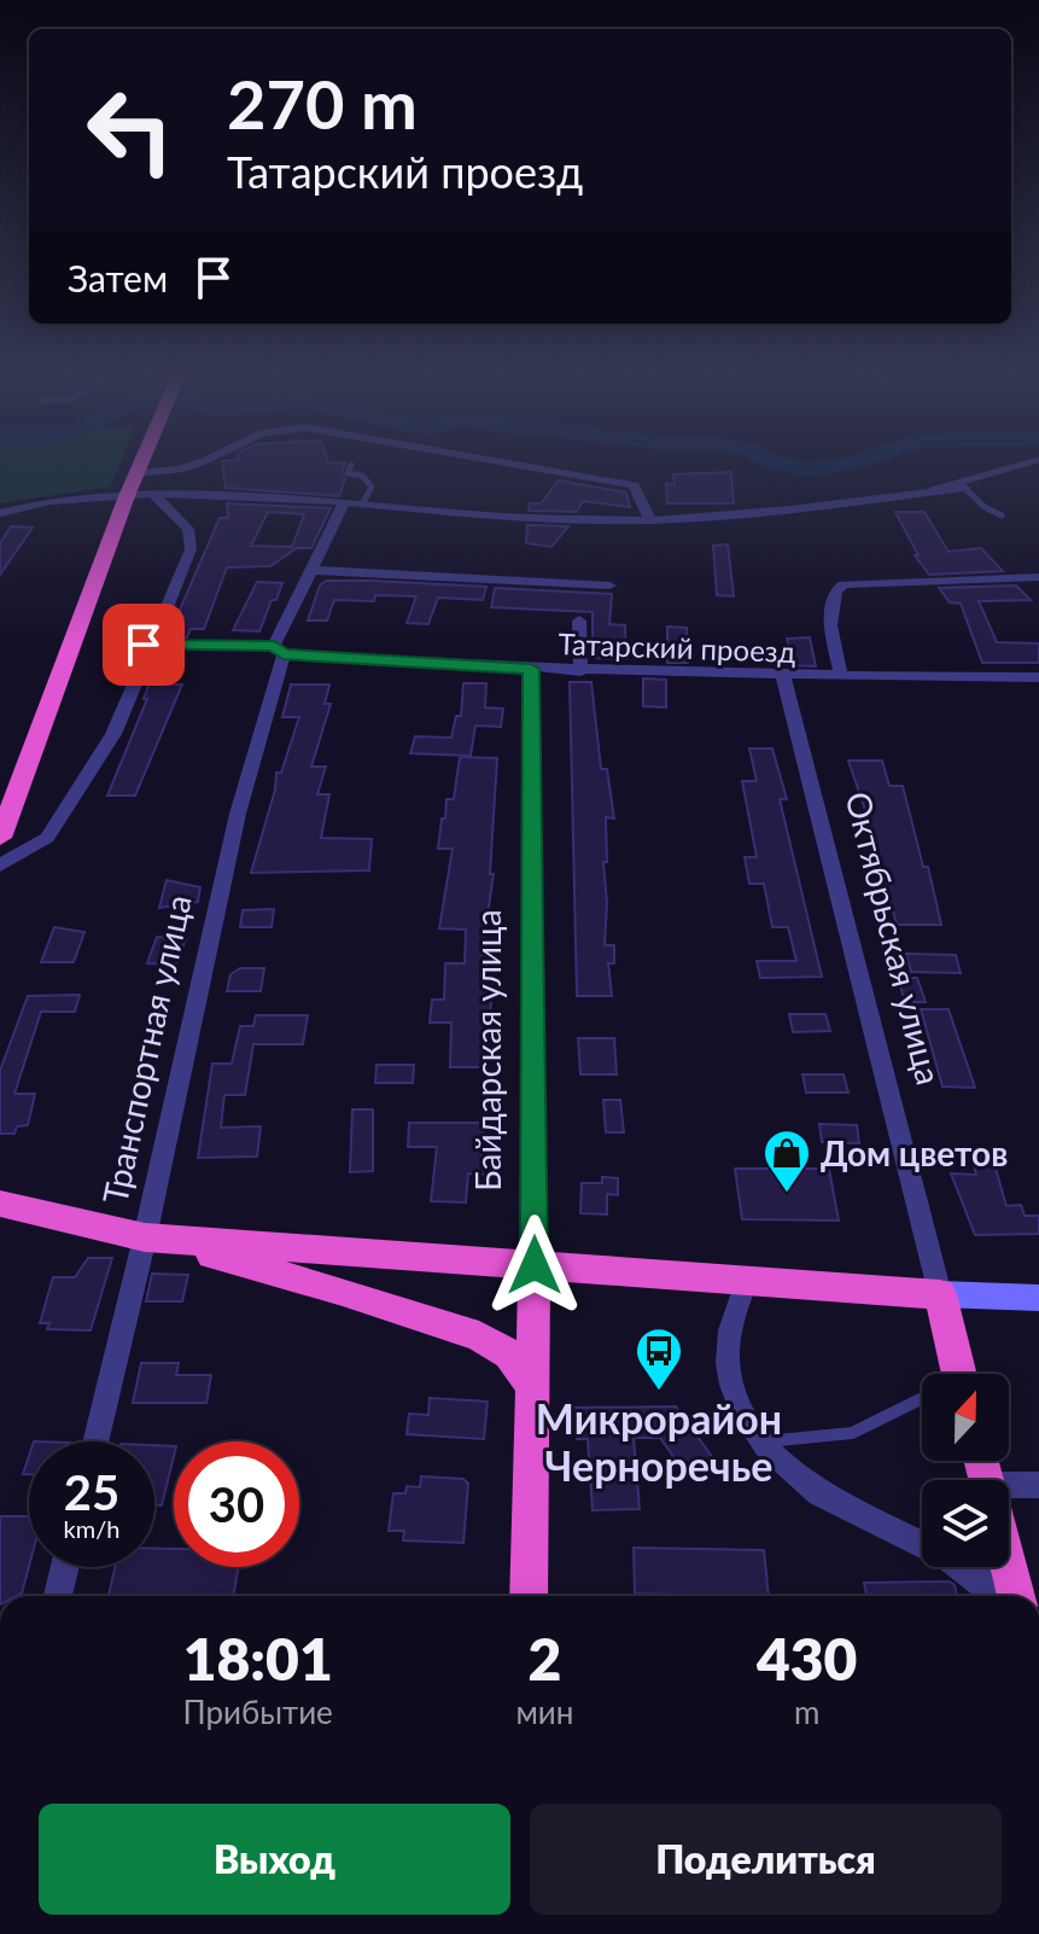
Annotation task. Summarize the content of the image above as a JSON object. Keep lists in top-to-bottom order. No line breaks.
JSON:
{"streets":{"highway":["Октябрьская улица","Байдарская улица"],"street":["Татарский проезд","Транспортная улица"]},"crossings":[["Татарский проезд","Октябрьская улица"],["Татарский проезд","Транспортная улица"],["Татарский проезд","Байдарская улица"]],"places":{"shop":["Дом цветов"],"bus stop":["Микрорайон Черноречье"]},"north":"top","page":{"turn":["270 m","Татарский проезд"],"then":"Затем","speed":"25 km/h","limit":"30","eta":["18:01","Прибытие","2","мин","430","m"],"buttons":["Выход","Поделиться"]}}
